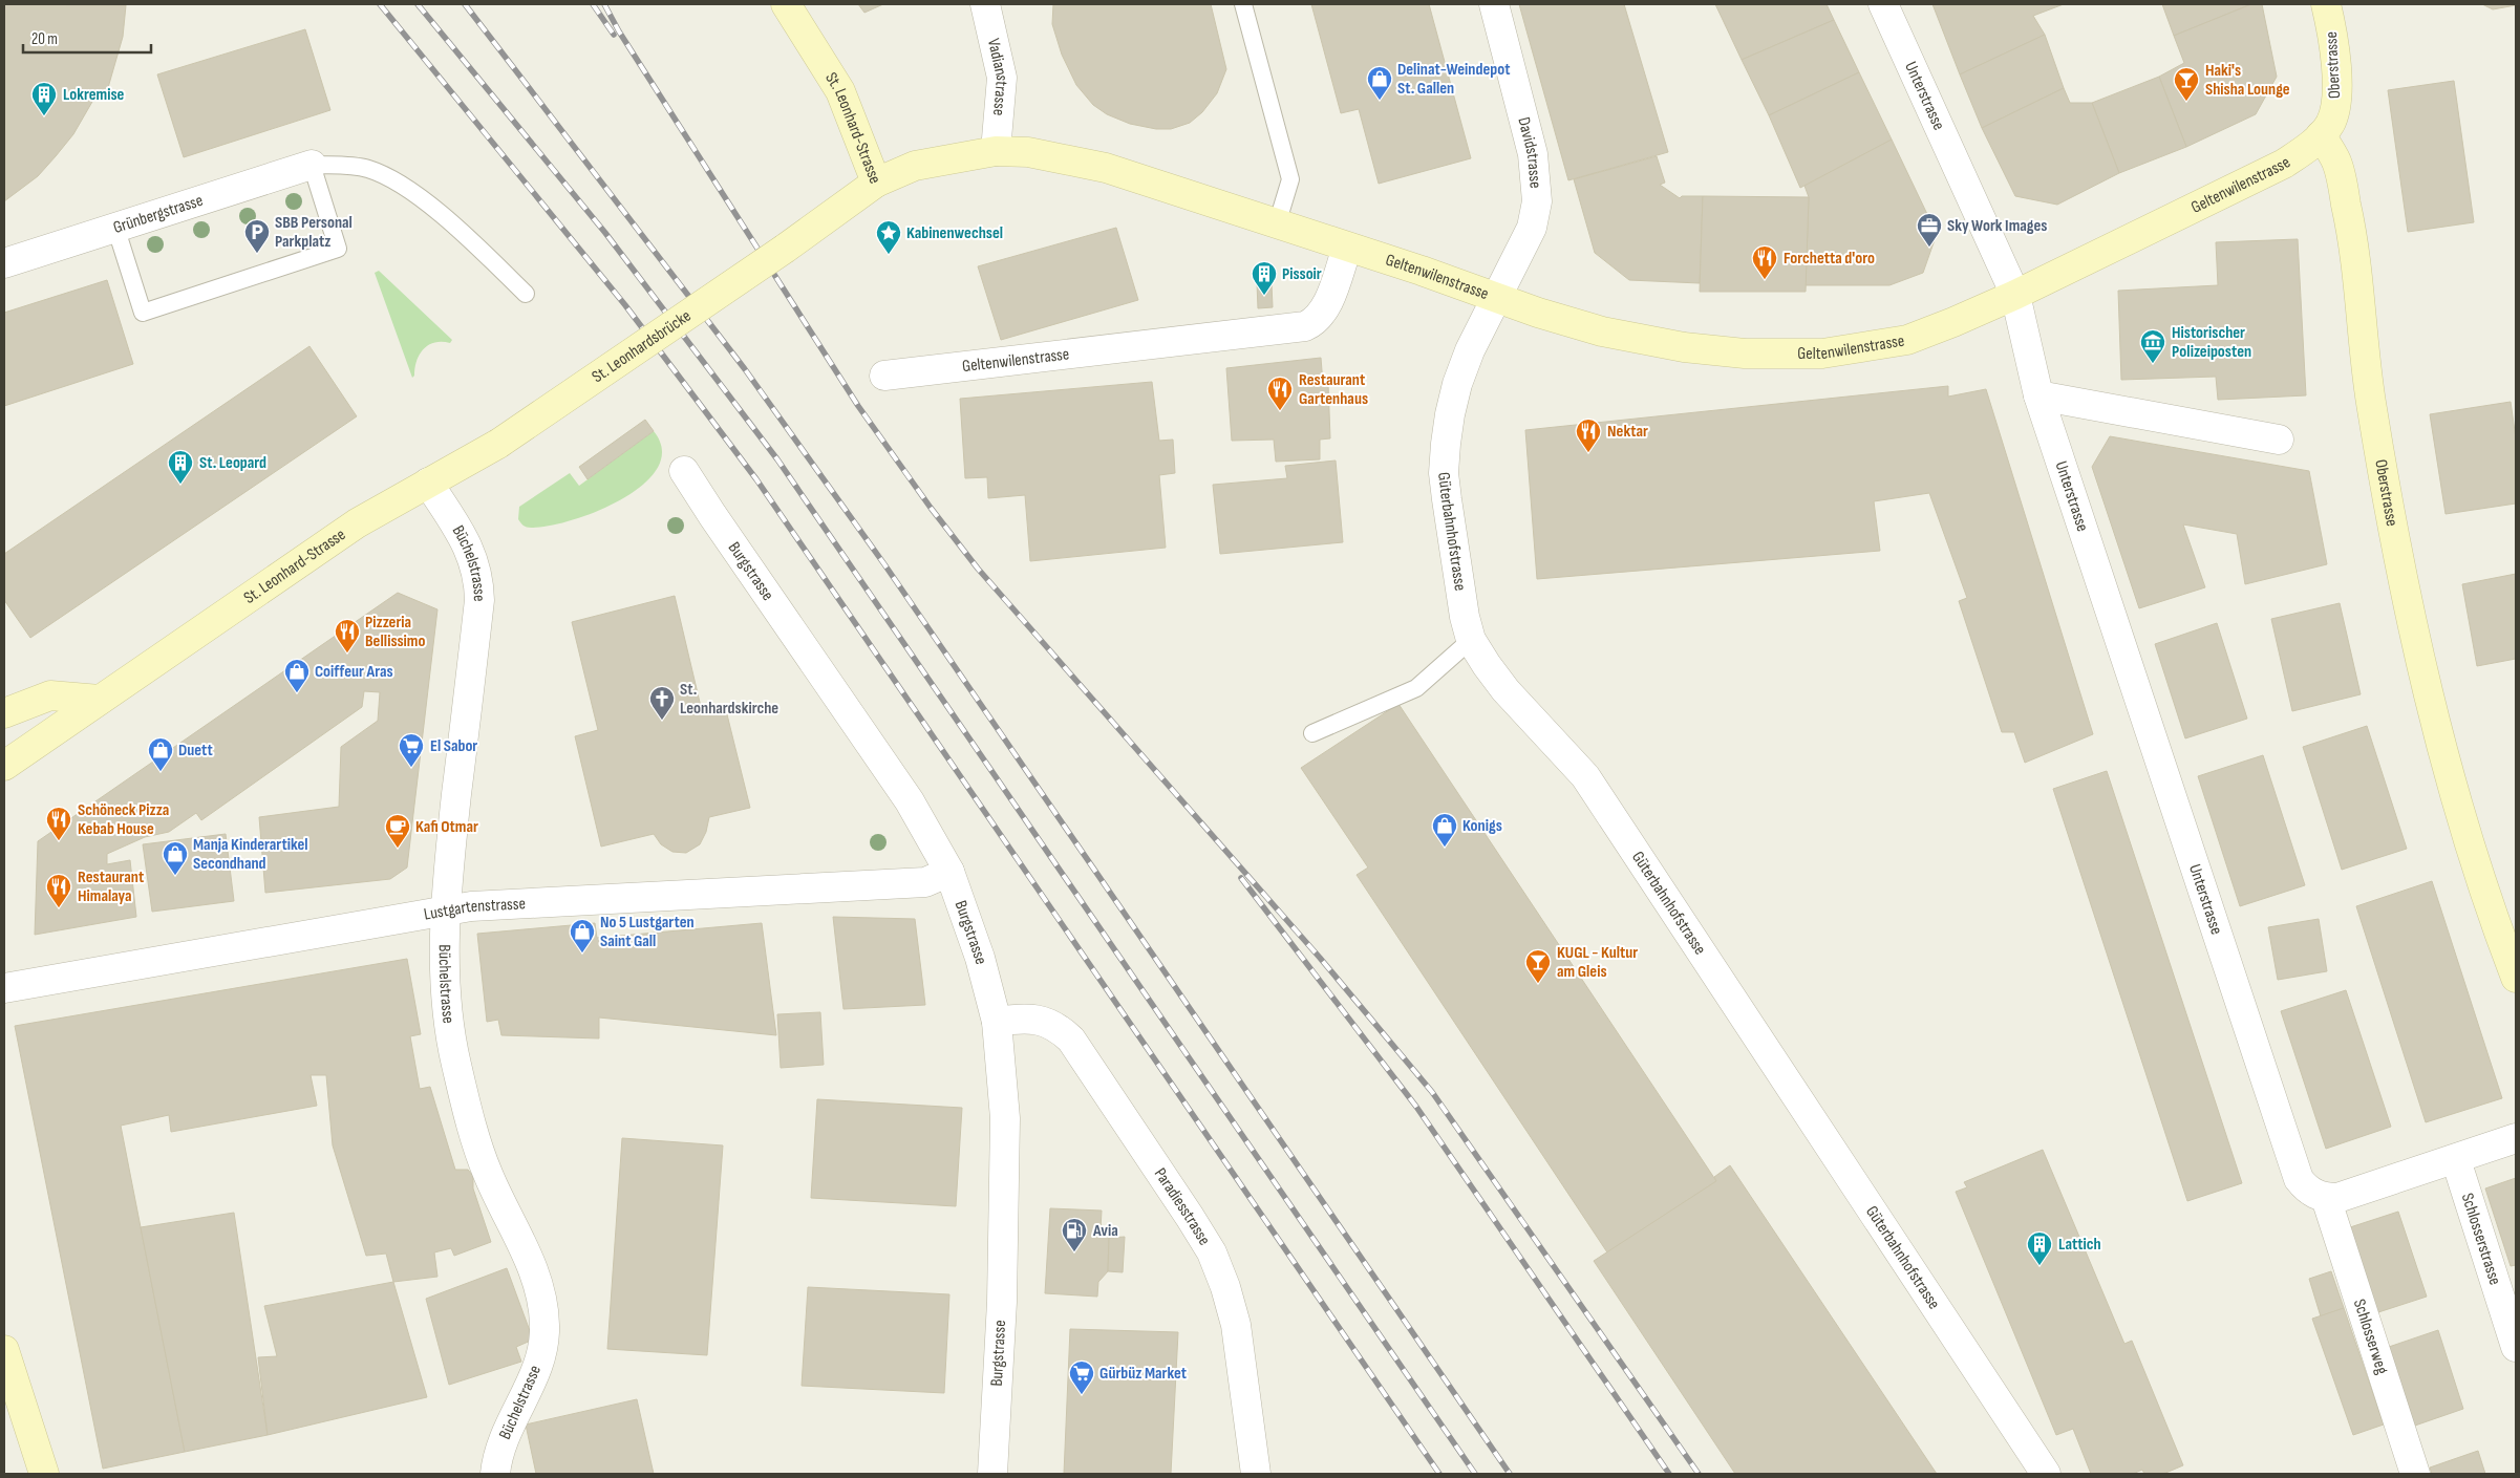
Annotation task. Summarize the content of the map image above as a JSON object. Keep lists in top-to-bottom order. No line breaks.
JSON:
{"streets":{"main road":["Oberstrasse","St. Leonhard-Strasse","Geltenwilenstrasse","St. Leonhardsbrücke"],"street":["Vadianstrasse","Unterstrasse","Davidstrasse","Grünbergstrasse","Güterbahnhofstrasse","Büchelstrasse","Burgstrasse","Lustgartenstrasse","Paradiesstrasse","Schlosserstrasse","Schlosserweg"]},"crossings":[["Oberstrasse","Geltenwilenstrasse"],["Vadianstrasse","Geltenwilenstrasse"],["Unterstrasse","Geltenwilenstrasse"],["Unterstrasse","Schlosserweg"],["St. Leonhard-Strasse","Geltenwilenstrasse"],["St. Leonhard-Strasse","St. Leonhardsbrücke"],["St. Leonhard-Strasse","Büchelstrasse"],["Davidstrasse","Geltenwilenstrasse"],["Davidstrasse","Güterbahnhofstrasse"],["Geltenwilenstrasse","Güterbahnhofstrasse"],["Büchelstrasse","Lustgartenstrasse"],["Burgstrasse","Lustgartenstrasse"],["Burgstrasse","Paradiesstrasse"]],"places":{"shop":["Delinat-Weindepot St. Gallen","Coiffeur Aras","Duett","Konigs","Manja Kinderartikel Secondhand","No 5 Lustgarten Saint Gall"],"bar":["Haki's Shisha Lounge","KUGL - Kultur am Gleis"],"building":["Lokremise","Pissoir","St. Leopard","Lattich"],"office":["Sky Work Images"],"parking":["SBB Personal Parkplatz"],"place":["Kabinenwechsel"],"restaurant":["Forchetta d'oro","Restaurant Gartenhaus","Nektar","Pizzeria Bellissimo","Schöneck Pizza Kebab House","Restaurant Himalaya"],"museum":["Historischer Polizeiposten"],"church":["St. Leonhardskirche"],"supermarket":["El Sabor","Gürbüz Market"],"cafe":["Kafi Otmar"],"fuel station":["Avia"]},"scale_bar":"20 m"}
